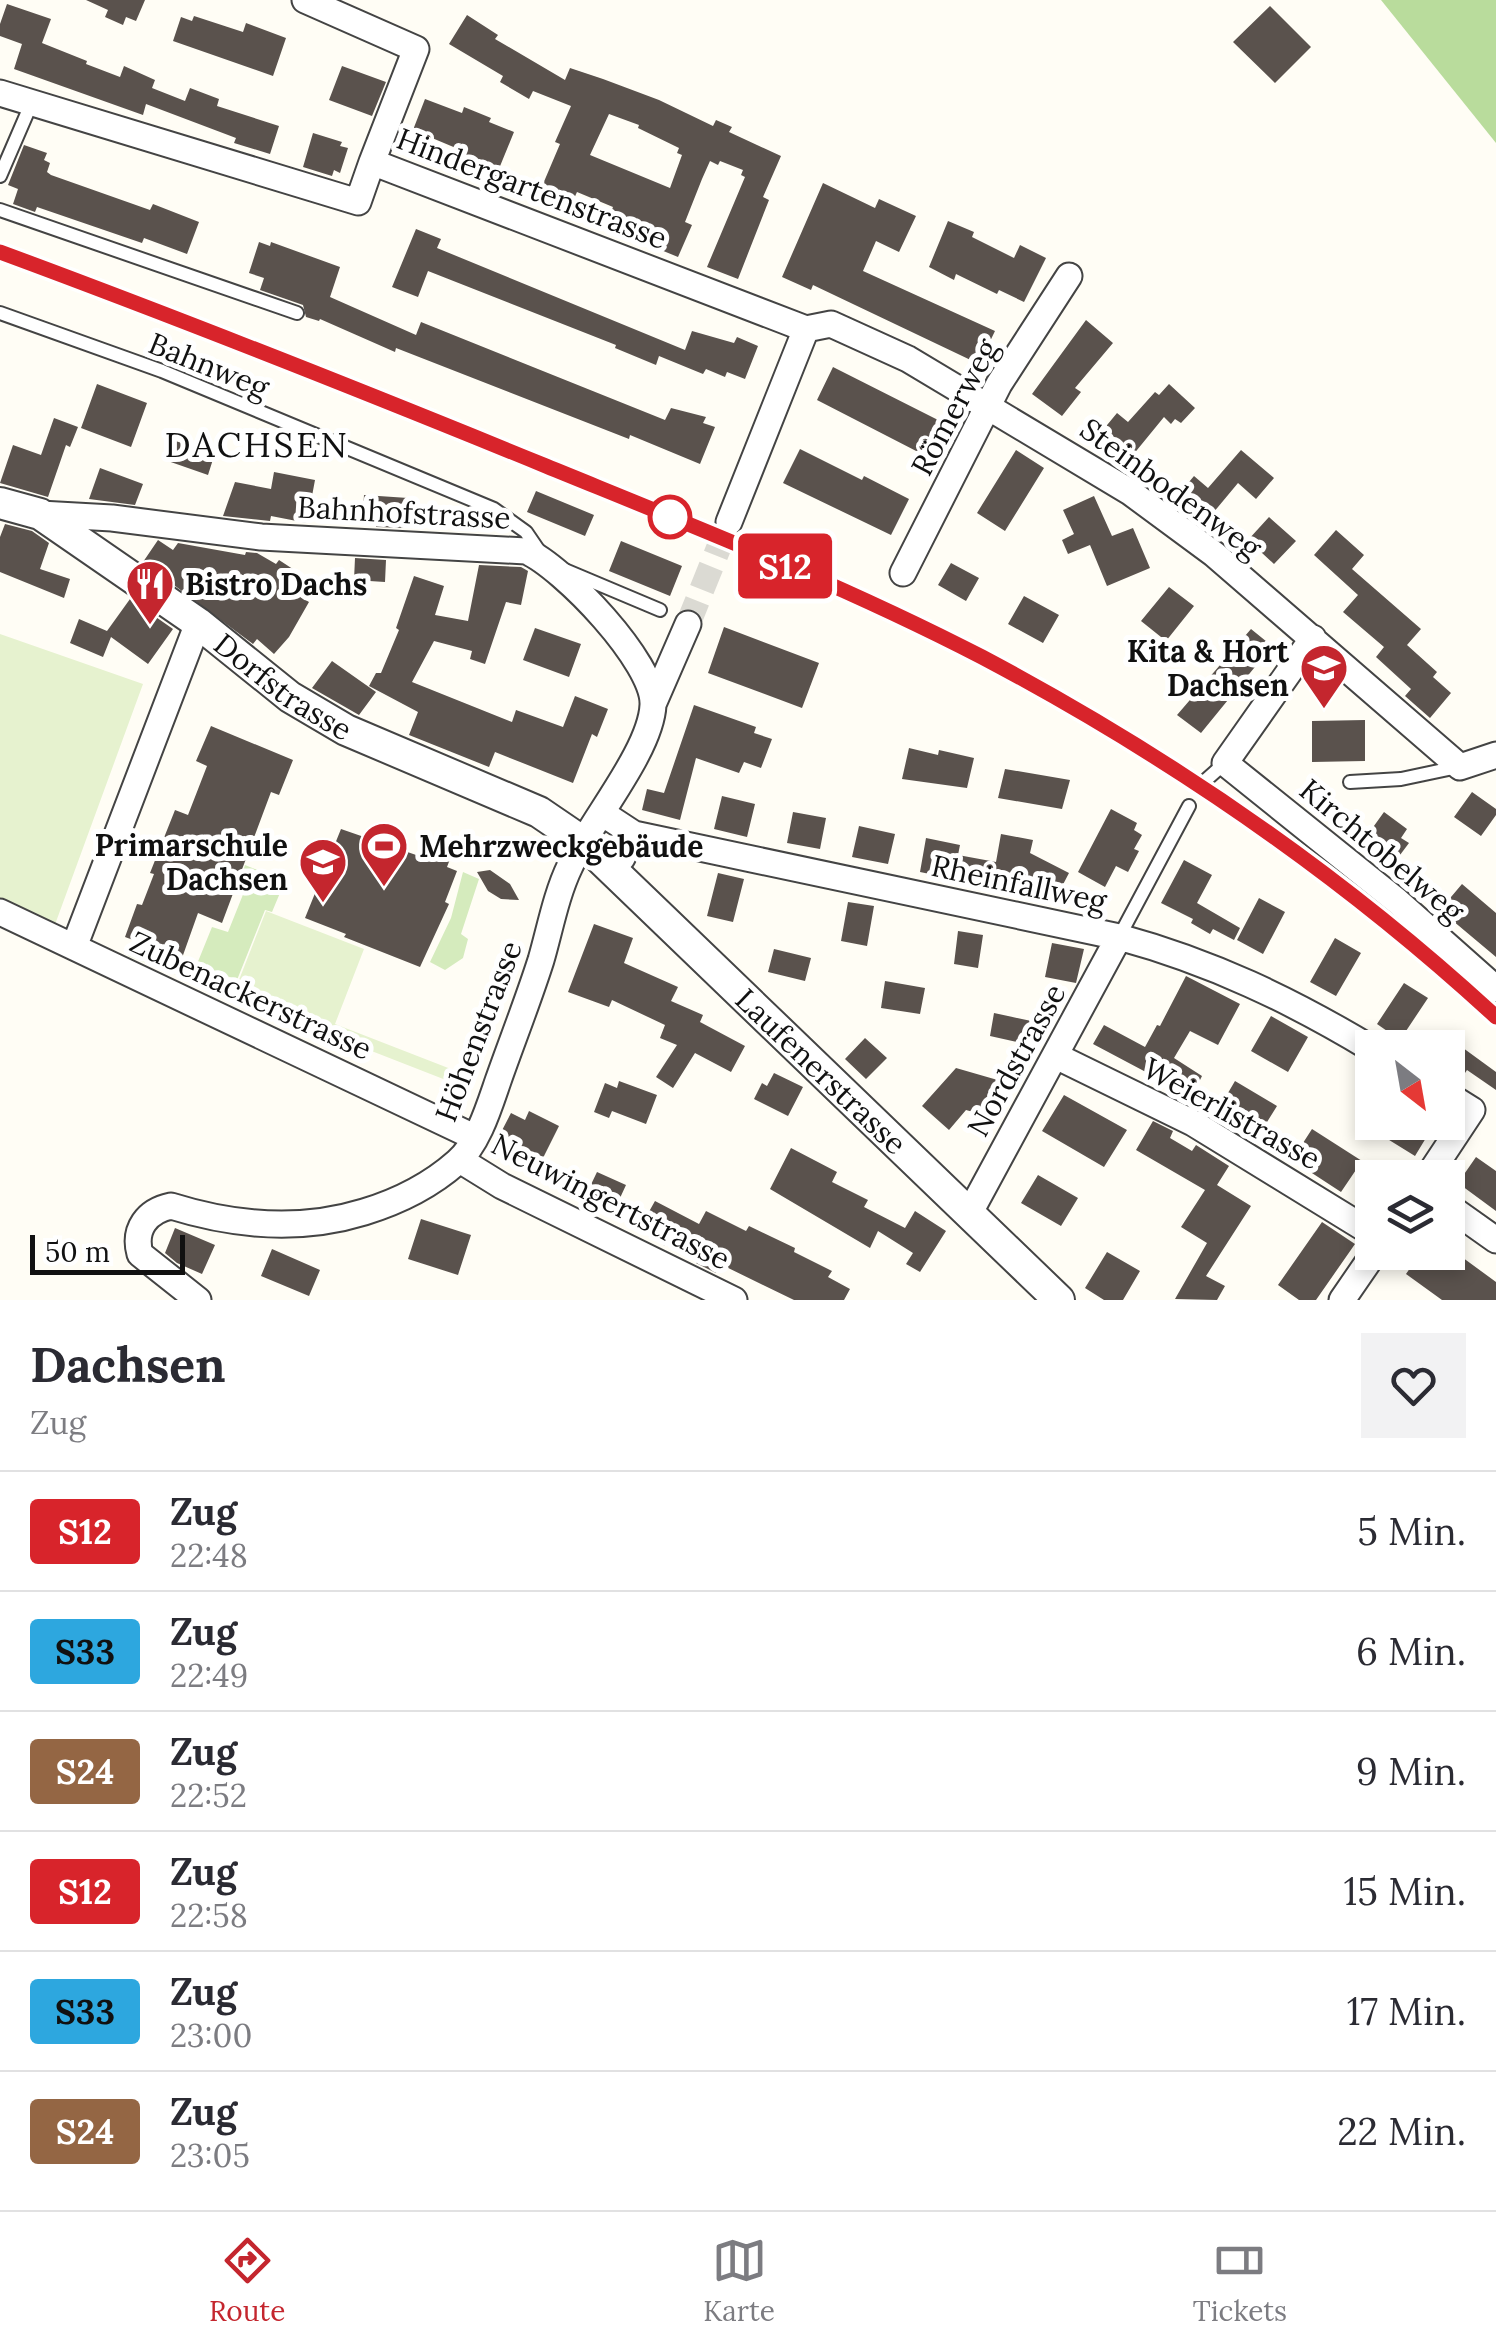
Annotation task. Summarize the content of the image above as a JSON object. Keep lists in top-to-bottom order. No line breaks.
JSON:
{"streets":{"street":["Hindergartenstrasse","Römerweg","Steinbodenweg","Bahnhofstrasse","Dorfstrasse","Kirchtobelweg","Rheinfallweg","Zubenackerstrasse","Höhenstrasse","Nordstrasse","Laufenerstrasse","Weierlistrasse","Neuwingertstrasse"],"lane":["Bahnweg"]},"crossings":[["Hindergartenstrasse","Steinbodenweg"],["Bahnweg","Bahnhofstrasse"],["Römerweg","Steinbodenweg"],["Steinbodenweg","Kirchtobelweg"],["Bahnhofstrasse","Dorfstrasse"],["Dorfstrasse","Höhenstrasse"],["Dorfstrasse","Laufenerstrasse"],["Rheinfallweg","Nordstrasse"],["Zubenackerstrasse","Höhenstrasse"],["Höhenstrasse","Laufenerstrasse"],["Höhenstrasse","Neuwingertstrasse"],["Nordstrasse","Laufenerstrasse"],["Nordstrasse","Weierlistrasse"]],"districts":["DACHSEN"],"places":{"restaurant":["Bistro Dachs"],"school or university":["Kita & Hort Dachsen","Primarschule Dachsen"],"sports":["Mehrzweckgebäude"]},"scale_bar":"50 m","north":"bottom right","page":{"on_map":"S12","scale":"50 m","heading":["Dachsen","Zug"],"list":[{"mark":"S12","name":"Zug","note":"22:48","value":"5 Min."},{"mark":"S33","name":"Zug","note":"22:49","value":"6 Min."},{"mark":"S24","name":"Zug","note":"22:52","value":"9 Min."},{"mark":"S12","name":"Zug","note":"22:58","value":"15 Min."},{"mark":"S33","name":"Zug","note":"23:00","value":"17 Min."},{"mark":"S24","name":"Zug","note":"23:05","value":"22 Min."}],"tabs":["Route","Karte","Tickets"]}}
